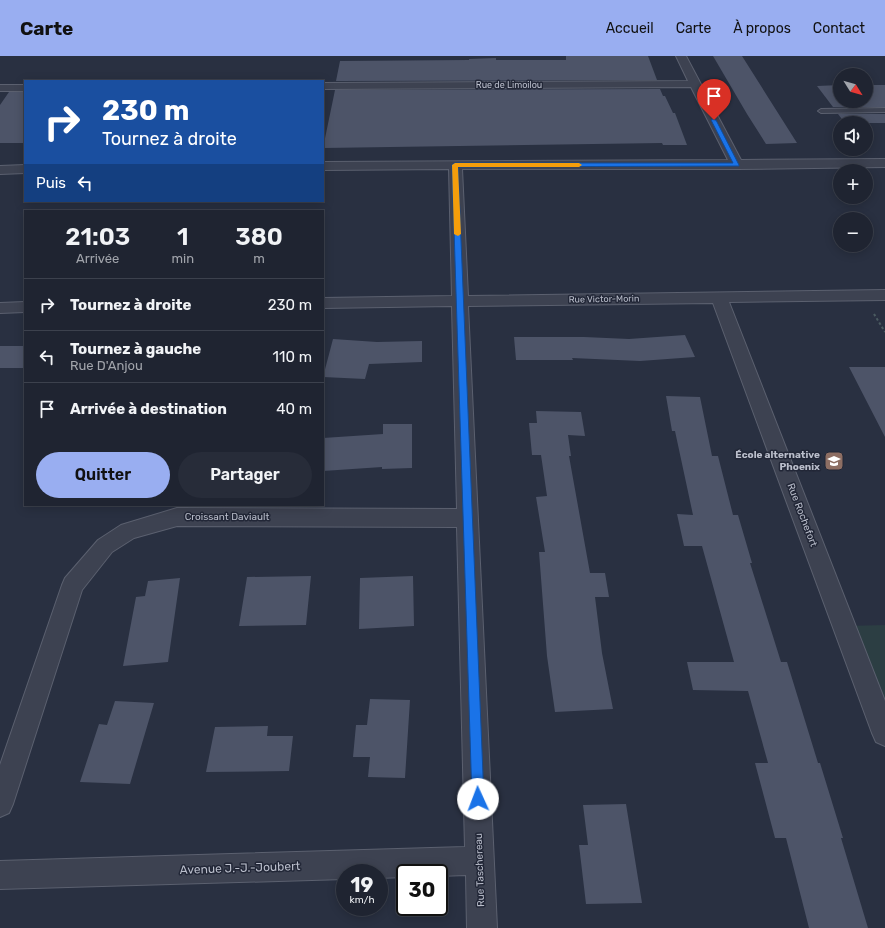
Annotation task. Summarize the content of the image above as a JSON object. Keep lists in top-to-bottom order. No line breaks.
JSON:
{"streets":{"street":["Rue de Limoilou","Rue Victor-Morin","Rue Rochefort","Croissant Daviault","Avenue J.-J.-Joubert","Rue Taschereau"]},"crossings":[["Rue Victor-Morin","Rue Rochefort"],["Rue Victor-Morin","Rue Taschereau"],["Croissant Daviault","Rue Taschereau"],["Avenue J.-J.-Joubert","Rue Taschereau"]],"places":{"school or university":["École alternative Phoenix"]},"north":"bottom right","page":{"header":"Carte","nav":["Accueil","Carte","À propos","Contact"],"map_buttons":["+","−"],"turn":["230 m","Tournez à droite"],"then":"Puis","eta":["21:03","Arrivée","1","min","380","m"],"list":[{"name":"Tournez à droite","value":"230 m"},{"name":"Tournez à gauche","note":"Rue D'Anjou","value":"110 m"},{"name":"Arrivée à destination","value":"40 m"}],"buttons":["Quitter","Partager"],"speed":"19 km/h","limit":"30"}}
